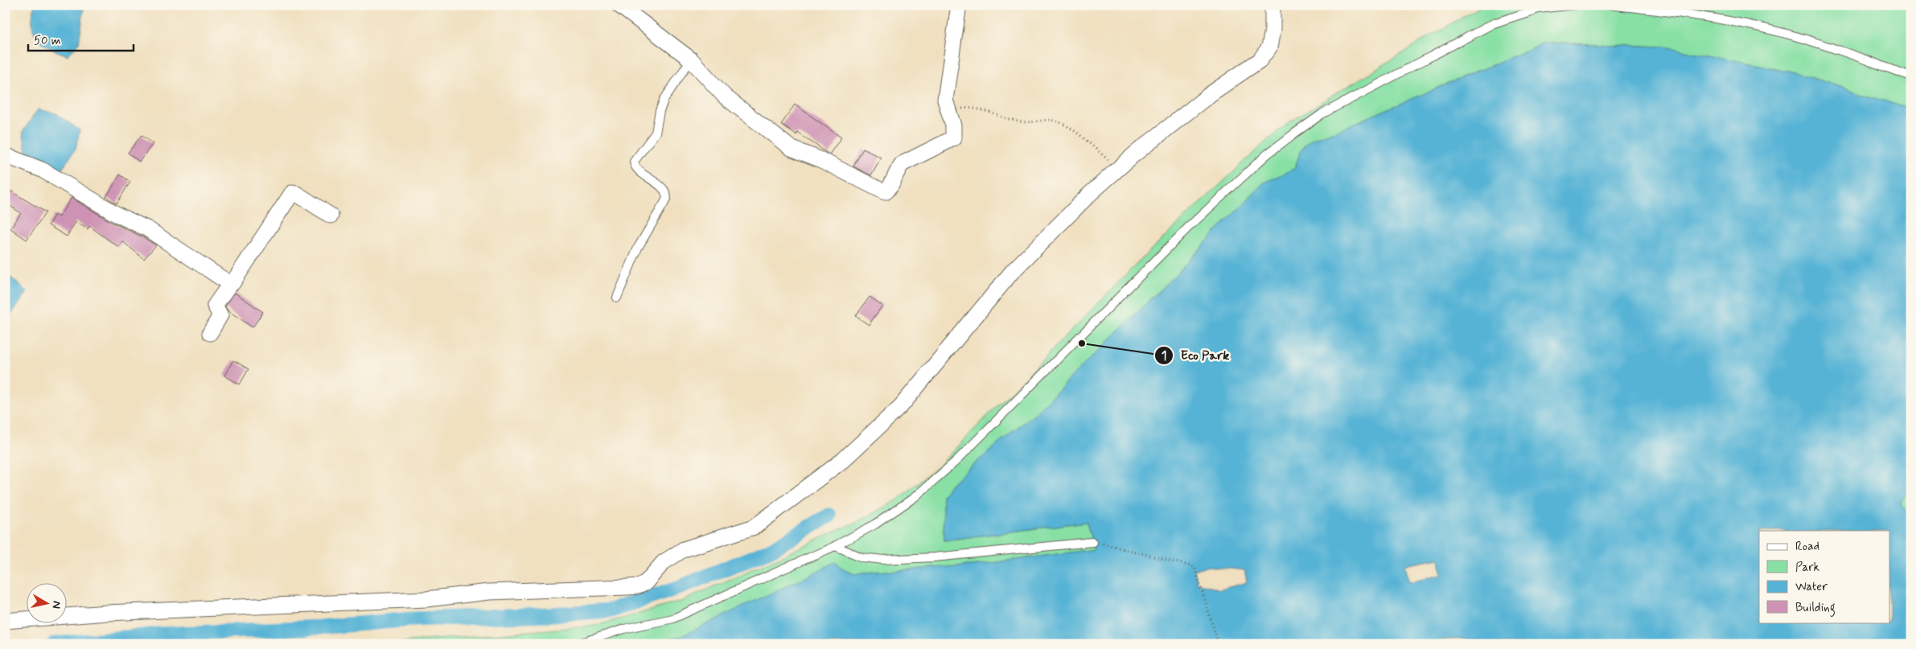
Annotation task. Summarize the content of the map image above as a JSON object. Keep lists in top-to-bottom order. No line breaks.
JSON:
{"places":["Eco Park"],"legend":["Road","Park","Water","Building"],"scale_bar":"50 m","north":"right"}
